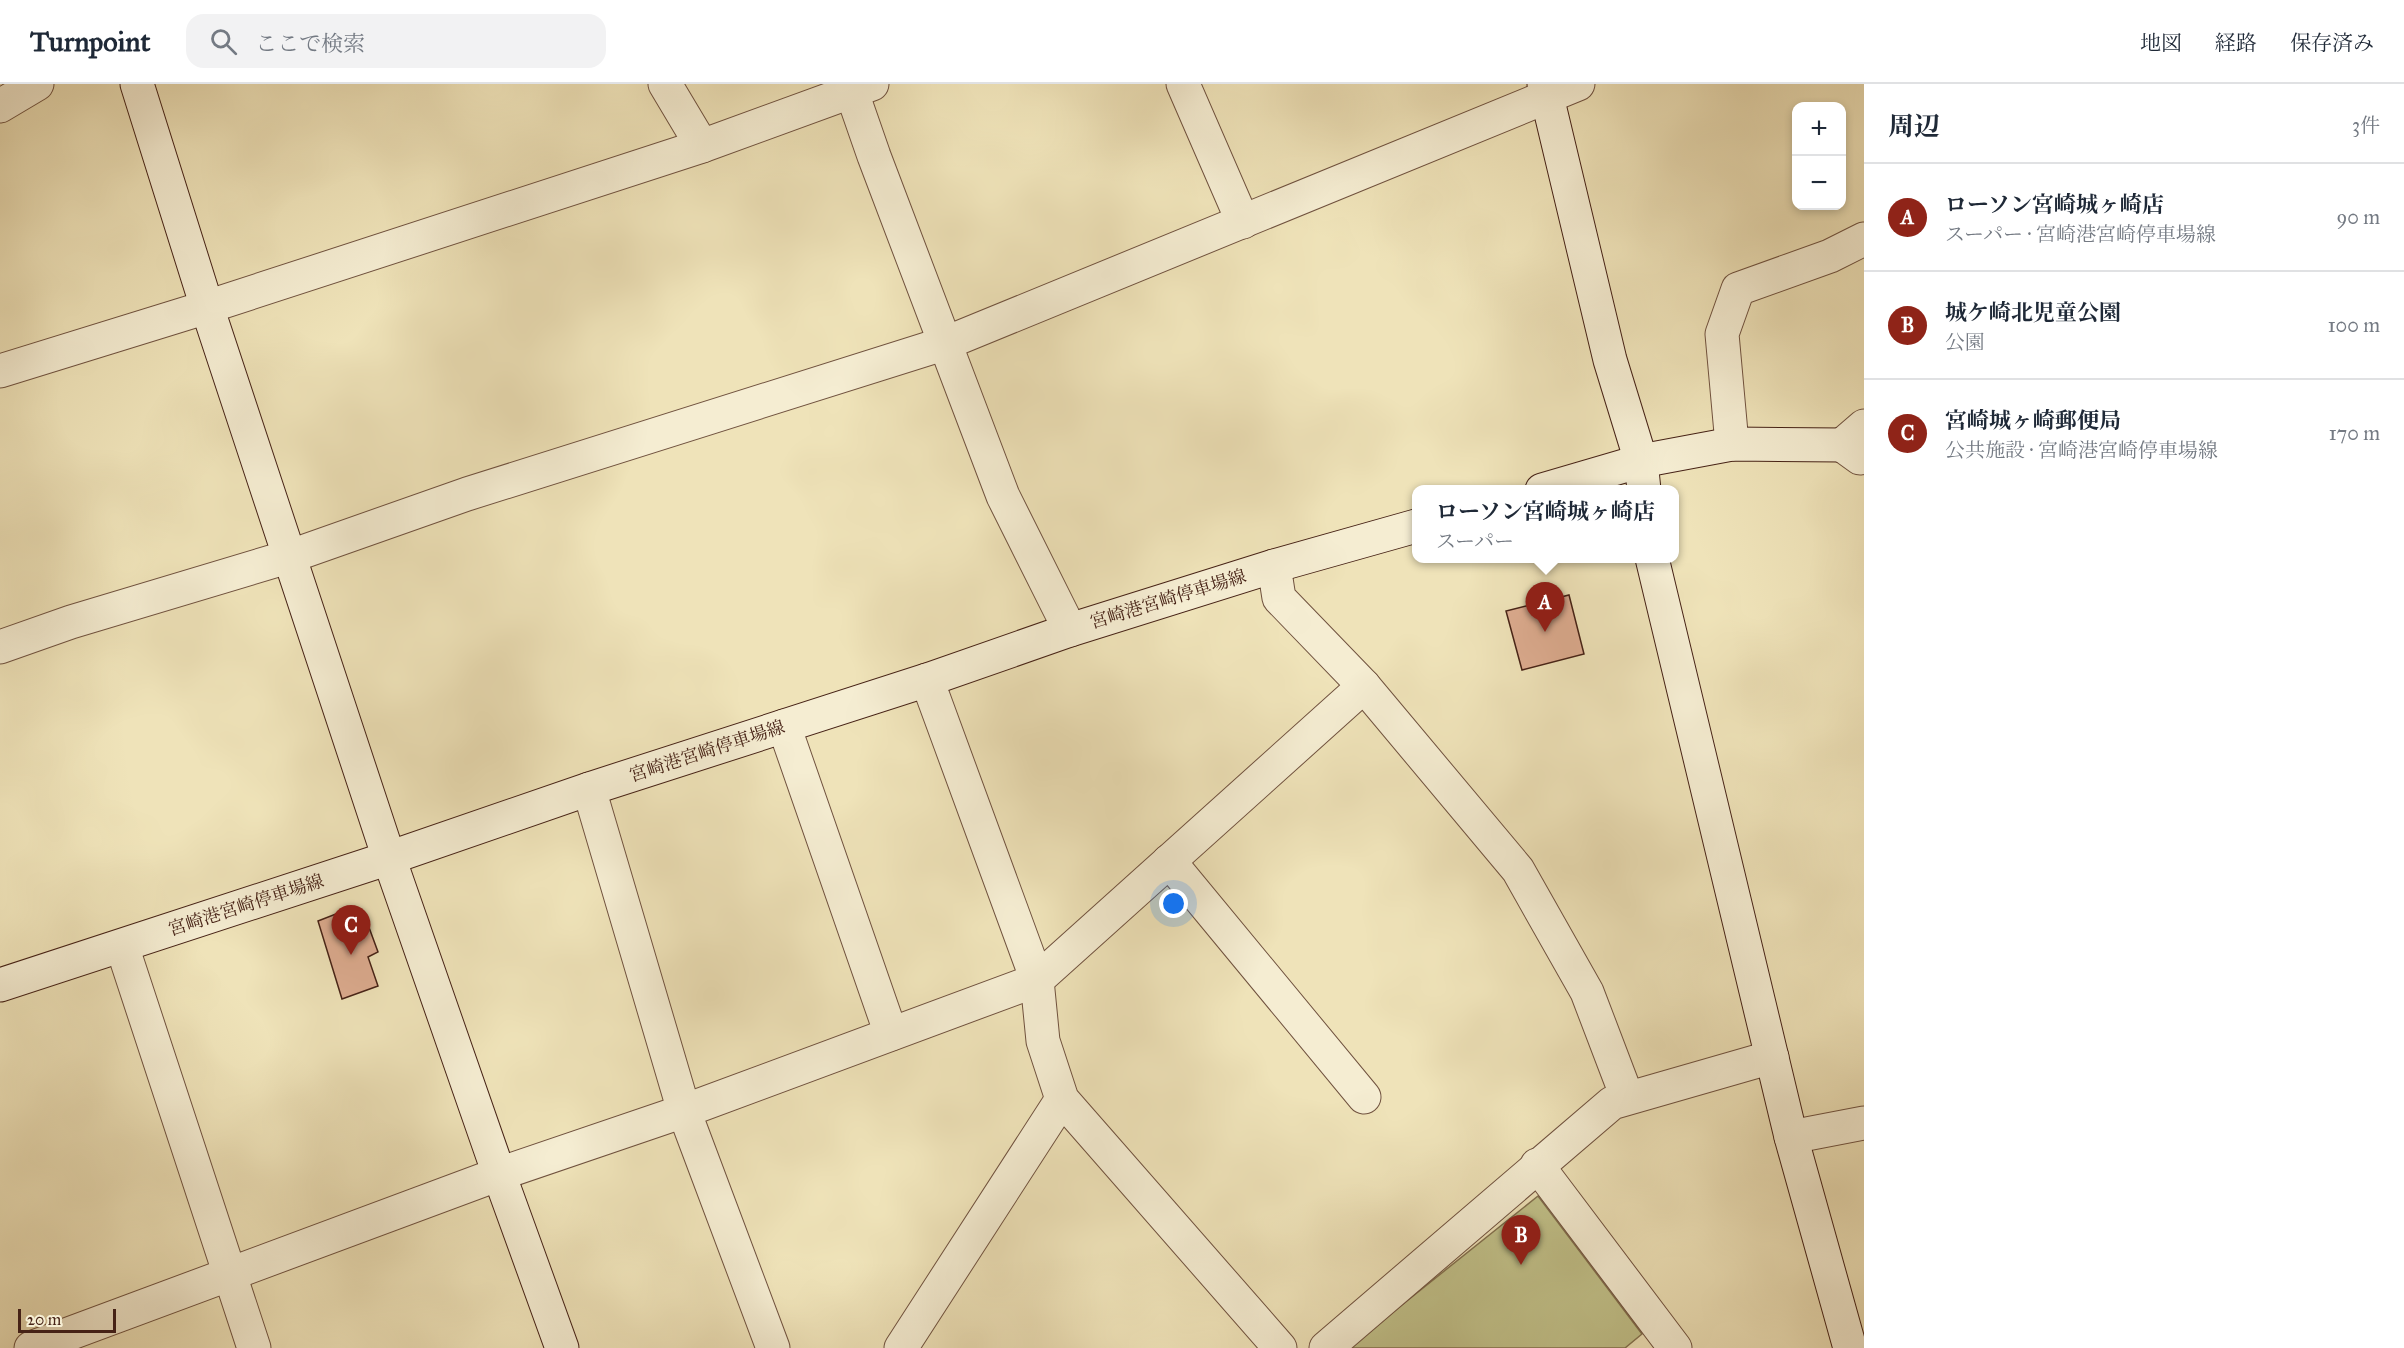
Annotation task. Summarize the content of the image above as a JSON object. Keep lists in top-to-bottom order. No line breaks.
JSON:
{"streets":{"street":["宮崎港宮崎停車場線"]},"scale_bar":"20 m","page":{"header":"Turnpoint","search":"ここで検索","nav":["地図","経路","保存済み"],"heading":["周辺","3件"],"map_buttons":["+","−"],"list":[{"mark":"A","name":"ローソン宮崎城ヶ崎店","note":"スーパー · 宮崎港宮崎停車場線","value":"90 m"},{"mark":"B","name":"城ケ崎北児童公園","note":"公園","value":"100 m"},{"mark":"C","name":"宮崎城ヶ崎郵便局","note":"公共施設 · 宮崎港宮崎停車場線","value":"170 m"}],"popup":["ローソン宮崎城ヶ崎店","スーパー"],"pins":["A","C","B"],"scale":"20 m"}}
